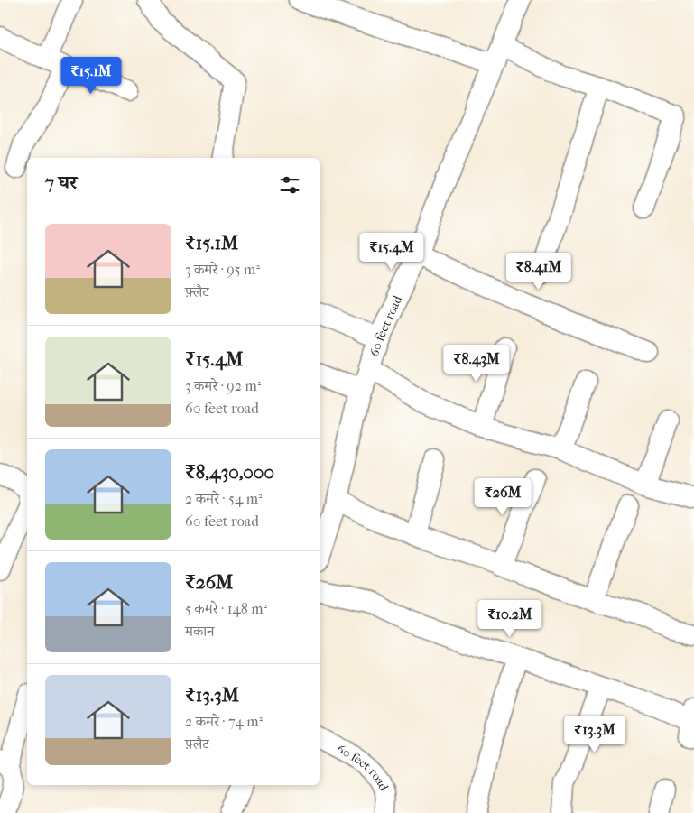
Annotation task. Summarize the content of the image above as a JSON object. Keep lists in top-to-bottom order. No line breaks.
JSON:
{"streets":{"street":["60 feet road"]},"page":{"price":["₹15.1M","₹15.4M","₹8.41M","₹8.43M","₹26M","₹10.2M","₹13.3M"],"heading":"7 घर","list":[{"name":"₹15.1M","note":"3 कमरे · 95 m² · फ़्लैट"},{"name":"₹15.4M","note":"3 कमरे · 92 m² · 60 feet road"},{"name":"₹8,430,000","note":"2 कमरे · 54 m² · 60 feet road"},{"name":"₹26M","note":"5 कमरे · 148 m² · मकान"},{"name":"₹13.3M","note":"2 कमरे · 74 m² · फ़्लैट"}]}}
